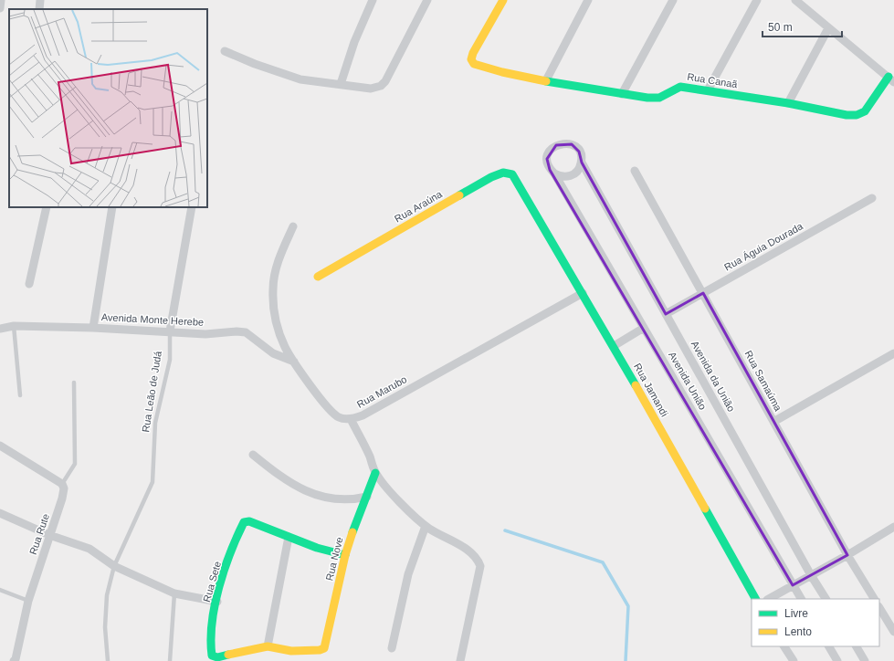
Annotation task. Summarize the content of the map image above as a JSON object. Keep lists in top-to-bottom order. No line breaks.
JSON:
{"streets":{"street":["Rua Canaã","Rua Araúna","Rua Águia Dourada","Avenida Monte Herebe","Avenida da União","Avenida União","Rua Samaúma","Rua Jamandi","Rua Leão de Judá","Rua Marubo","Rua Rute","Rua Nove","Rua Sete"]},"crossings":[["Rua Araúna","Rua Jamandi"],["Rua Águia Dourada","Avenida da União"],["Rua Águia Dourada","Rua Samaúma"],["Avenida Monte Herebe","Rua Leão de Judá"],["Avenida Monte Herebe","Rua Marubo"],["Avenida da União","Avenida União"],["Rua Jamandi","Rua Marubo"],["Rua Nove","Rua Sete"]],"legend":["Livre","Lento"],"scale_bar":"50 m"}
